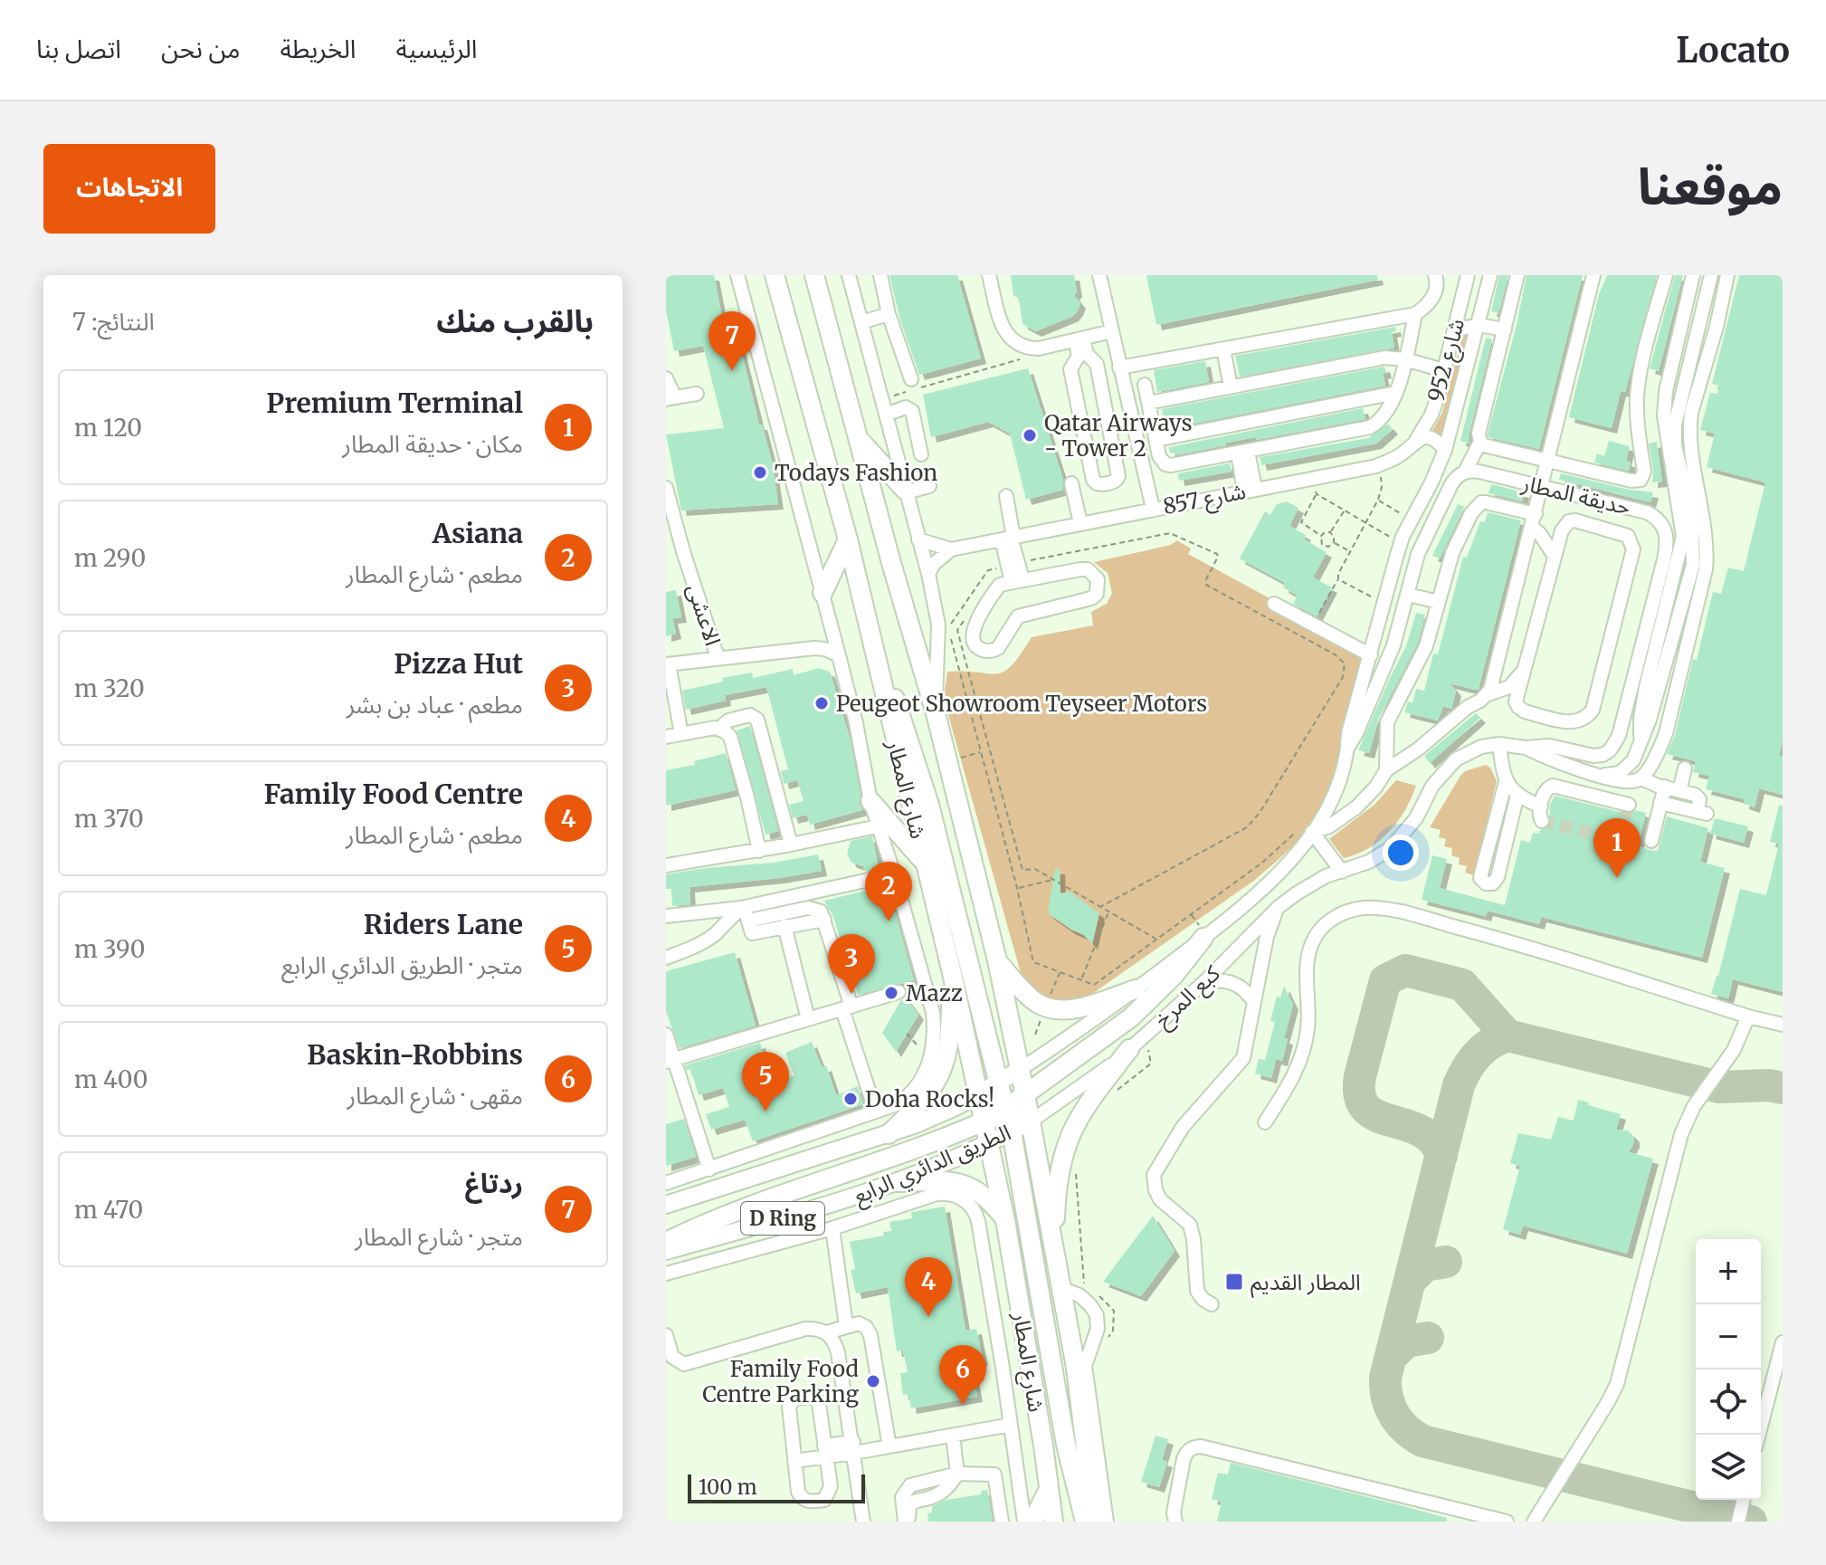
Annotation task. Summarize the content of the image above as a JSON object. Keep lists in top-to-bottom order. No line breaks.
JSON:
{"streets":{"highway":["شارع المطار"],"main road":["الطريق الدائري الرابع","D Ring"],"street":["شارع 952","حديقة المطار","شارع 857","الاعشى","كبع المرخ"]},"crossings":[["شارع 952","شارع 857"],["حديقة المطار","كبع المرخ"],["شارع 857","شارع المطار"],["شارع المطار","كبع المرخ"],["شارع المطار","الطريق الدائري الرابع"],["كبع المرخ","الطريق الدائري الرابع"]],"places":{"other":["Qatar Airways - Tower 2","Todays Fashion","Peugeot Showroom Teyseer Motors","Mazz","Doha Rocks!","Family Food Centre Parking"],"transit":["المطار القديم"]},"scale_bar":"100 m","page":{"header":"Locato","nav":["الرئيسية","الخريطة","من نحن","اتصل بنا"],"title":"موقعنا","buttons":"الاتجاهات","heading":["بالقرب منك","النتائج: 7"],"pins":["7","1","2","3","5","4","6"],"list":[{"mark":"1","name":"Premium Terminal","note":"مكان · حديقة المطار","value":"120 m"},{"mark":"2","name":"Asiana","note":"مطعم · شارع المطار","value":"290 m"},{"mark":"3","name":"Pizza Hut","note":"مطعم · عباد بن بشر","value":"320 m"},{"mark":"4","name":"Family Food Centre","note":"مطعم · شارع المطار","value":"370 m"},{"mark":"5","name":"Riders Lane","note":"متجر · الطريق الدائري الرابع","value":"390 m"},{"mark":"6","name":"Baskin-Robbins","note":"مقهى · شارع المطار","value":"400 m"},{"mark":"7","name":"ردتاغ","note":"متجر · شارع المطار","value":"470 m"}],"map_buttons":["+","−"],"scale":"100 m"}}
